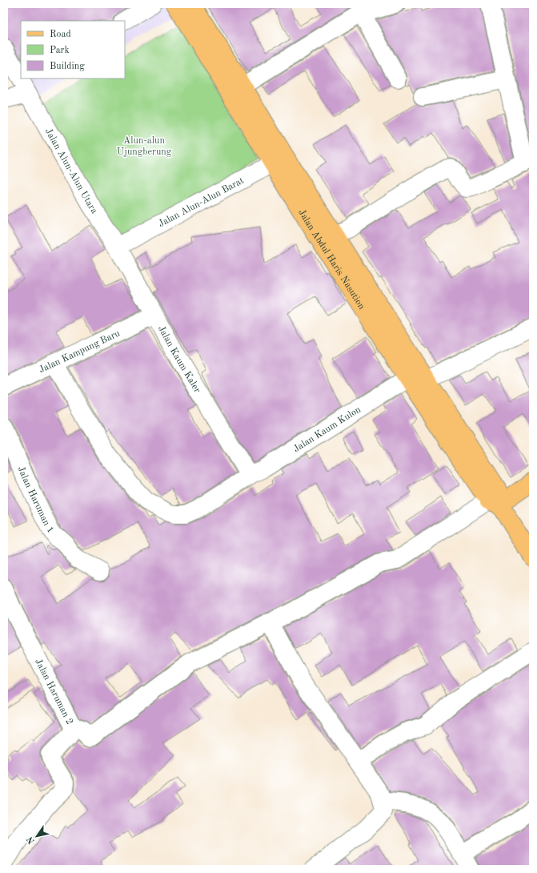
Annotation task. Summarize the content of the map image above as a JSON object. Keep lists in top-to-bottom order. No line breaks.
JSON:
{"streets":{"main road":["Jalan Abdul Haris Nasution"],"street":["Jalan Alun-Alun Utara","Jalan Alun-Alun Barat","Jalan Kampung Baru","Jalan Kaum Kaler","Jalan Kaum Kulon","Jalan Haruman 1","Jalan Haruman 2"]},"crossings":[["Jalan Alun-Alun Utara","Jalan Alun-Alun Barat"],["Jalan Alun-Alun Utara","Jalan Kaum Kaler"],["Jalan Alun-Alun Barat","Jalan Abdul Haris Nasution"],["Jalan Alun-Alun Barat","Jalan Kaum Kaler"],["Jalan Abdul Haris Nasution","Jalan Kaum Kulon"],["Jalan Kampung Baru","Jalan Kaum Kaler"],["Jalan Kampung Baru","Jalan Kaum Kulon"],["Jalan Kaum Kaler","Jalan Kaum Kulon"]],"parks":["Alun-alun Ujungberung"],"legend":["Road","Park","Building"],"north":"bottom left"}
